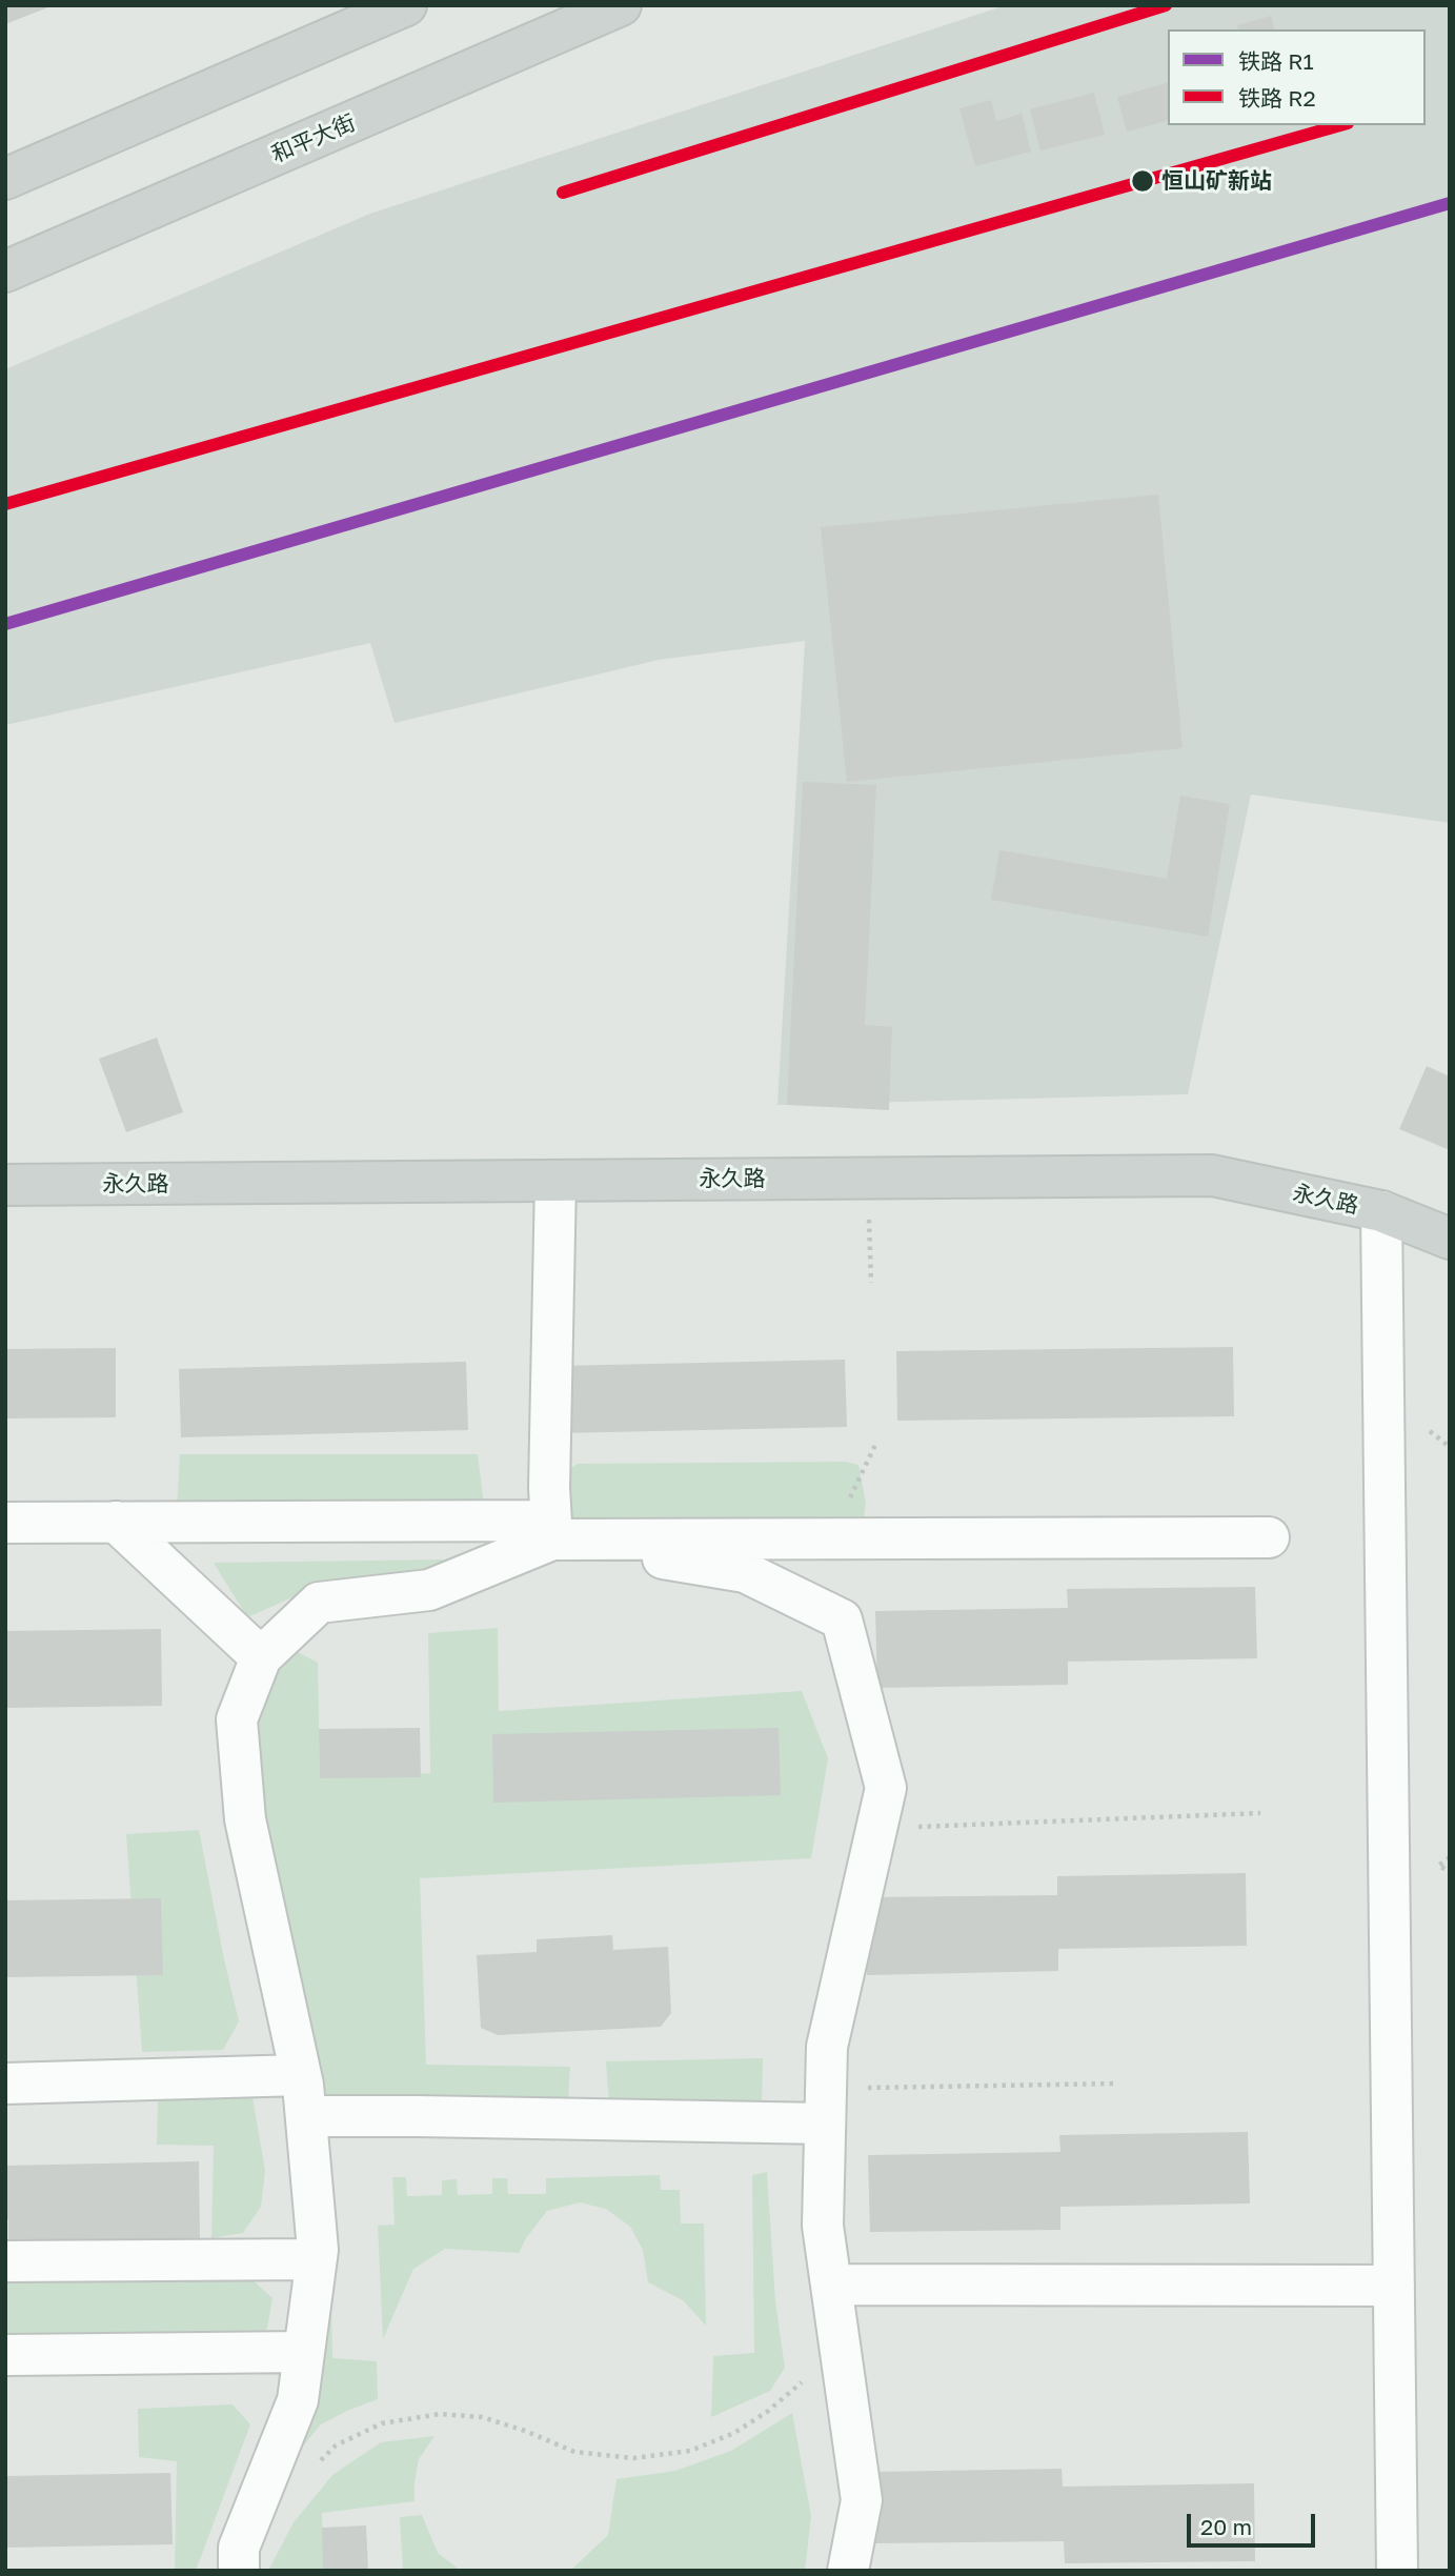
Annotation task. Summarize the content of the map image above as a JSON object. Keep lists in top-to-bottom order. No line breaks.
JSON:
{"streets":{"main road":["和平大街","永久路"]},"places":["恒山矿新站"],"lines":["rail line R2","rail line R1"],"legend":["铁路 R1","铁路 R2"],"scale_bar":"20 m"}
